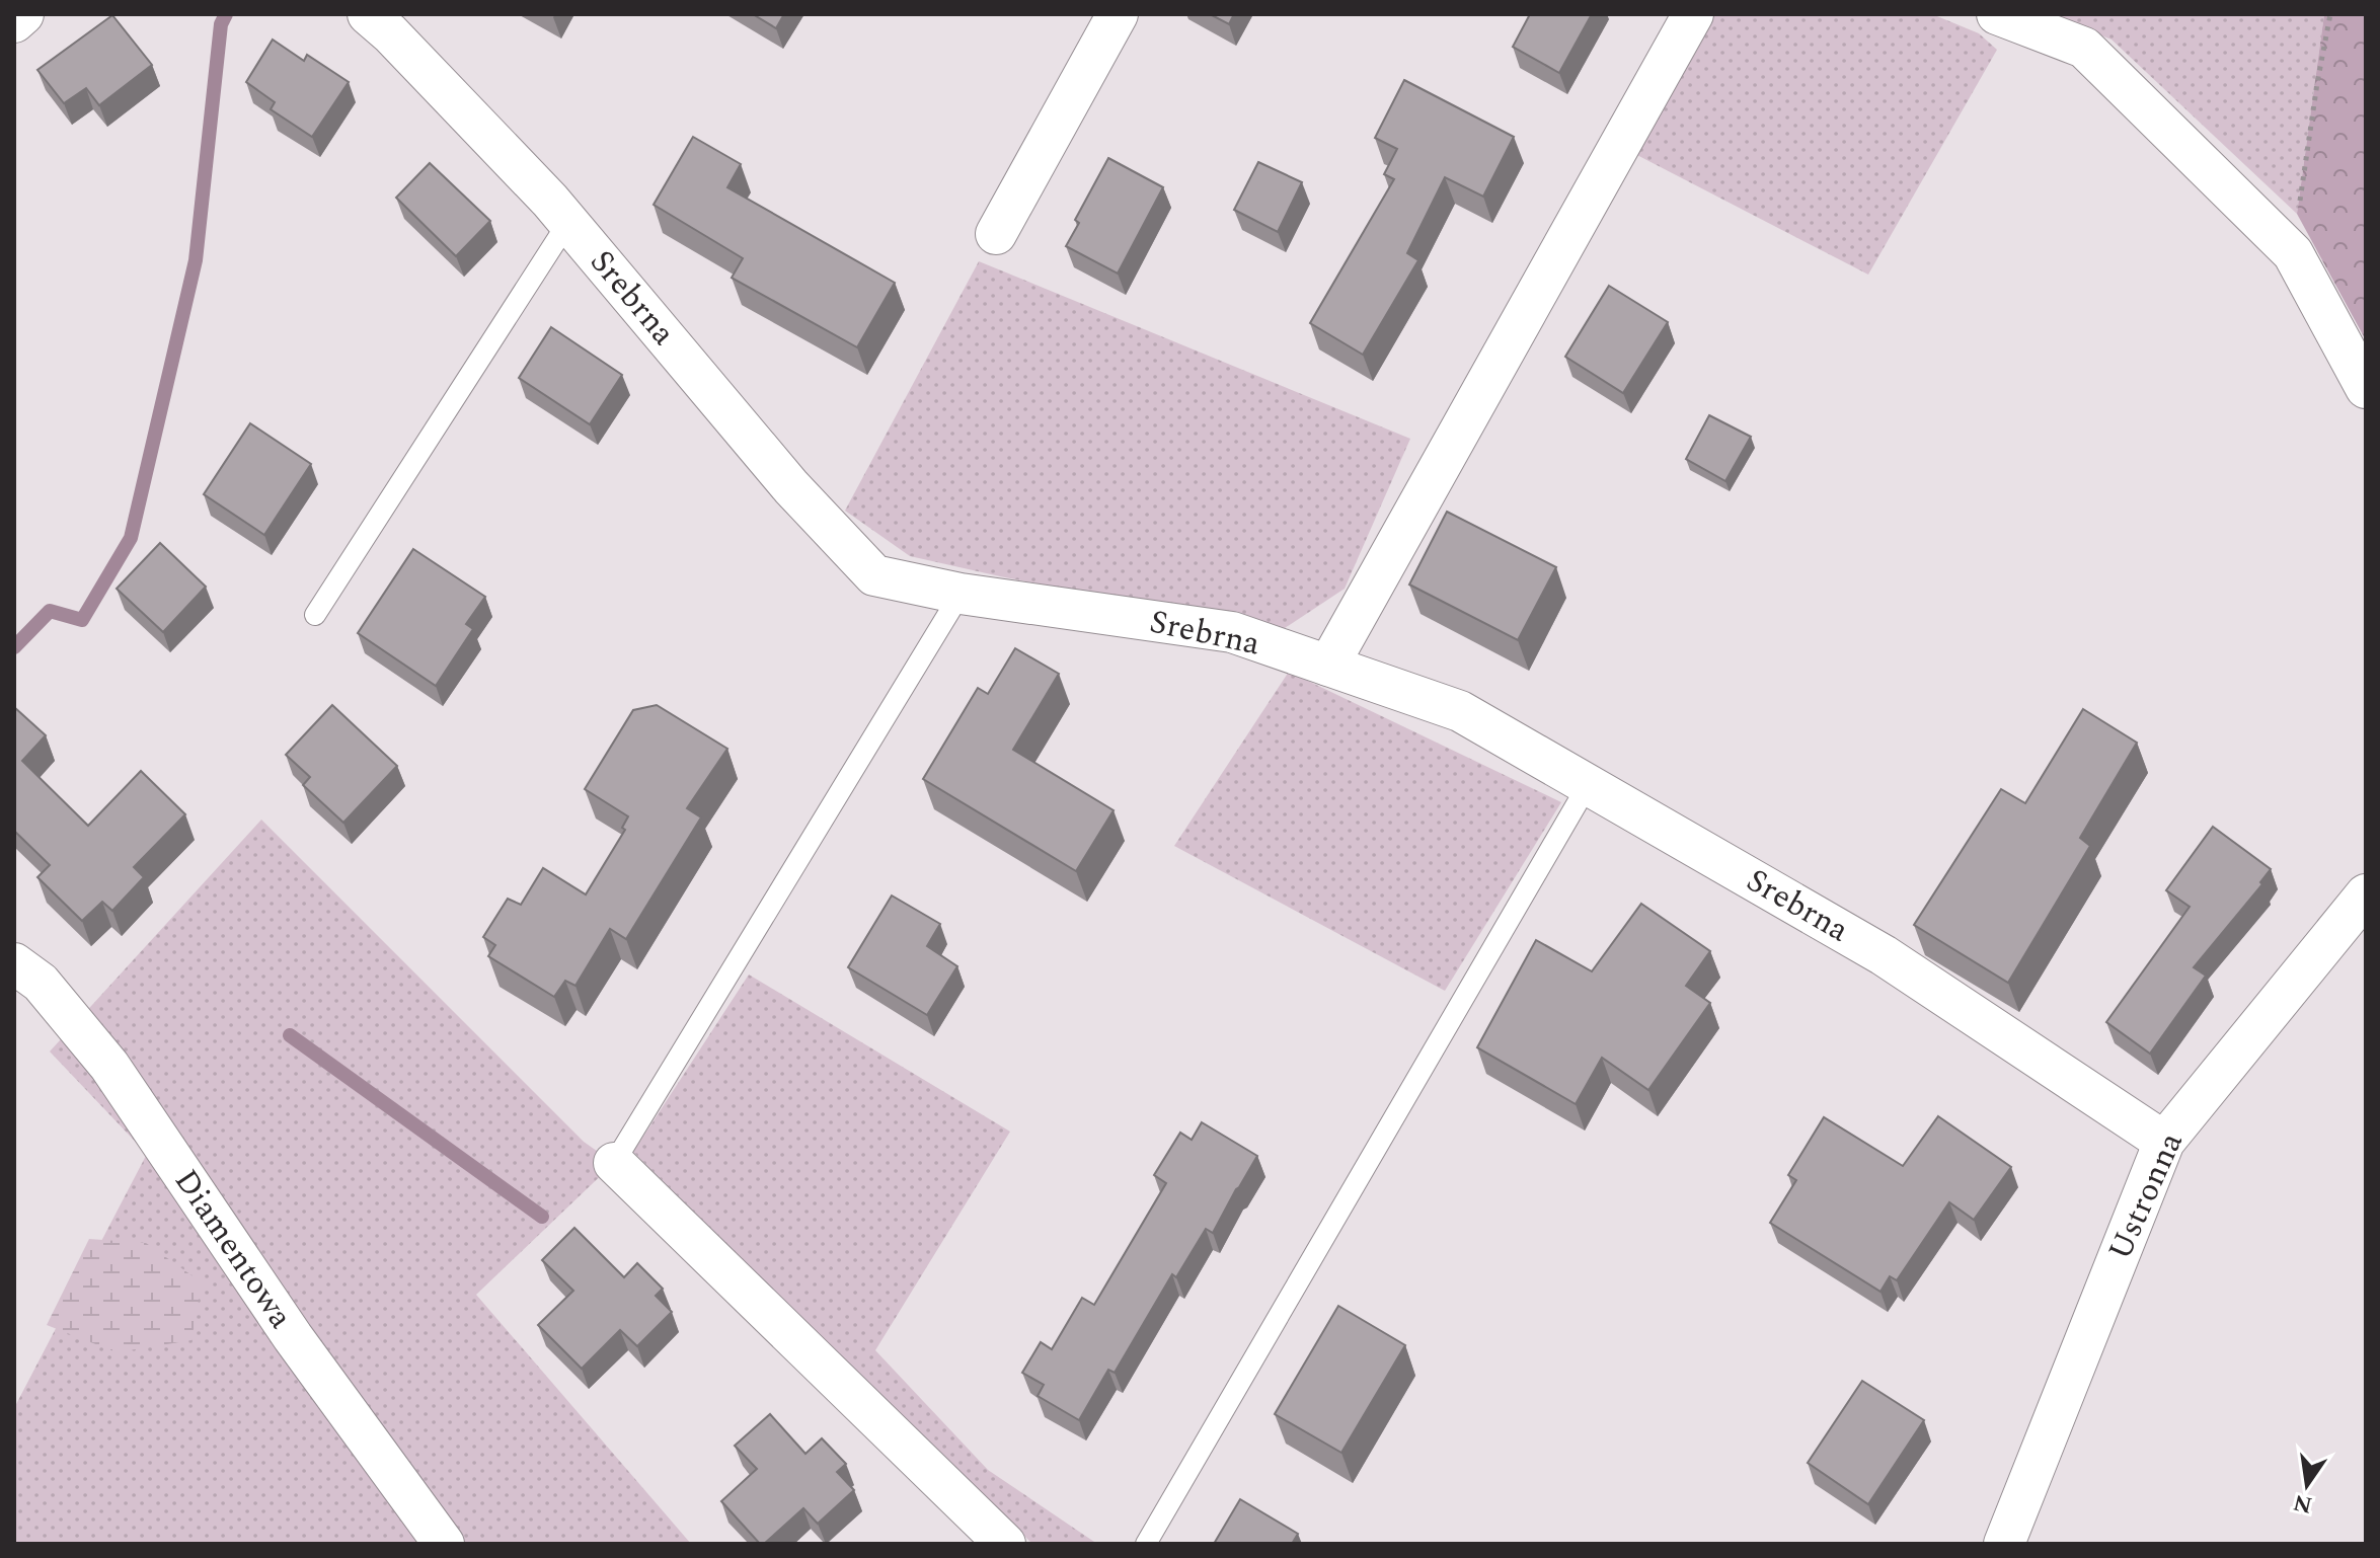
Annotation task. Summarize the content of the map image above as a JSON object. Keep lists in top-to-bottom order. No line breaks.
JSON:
{"streets":{"street":["Srebrna","Ustronna","Diamentowa"]},"crossings":[["Srebrna","Ustronna"]],"north":"bottom"}
